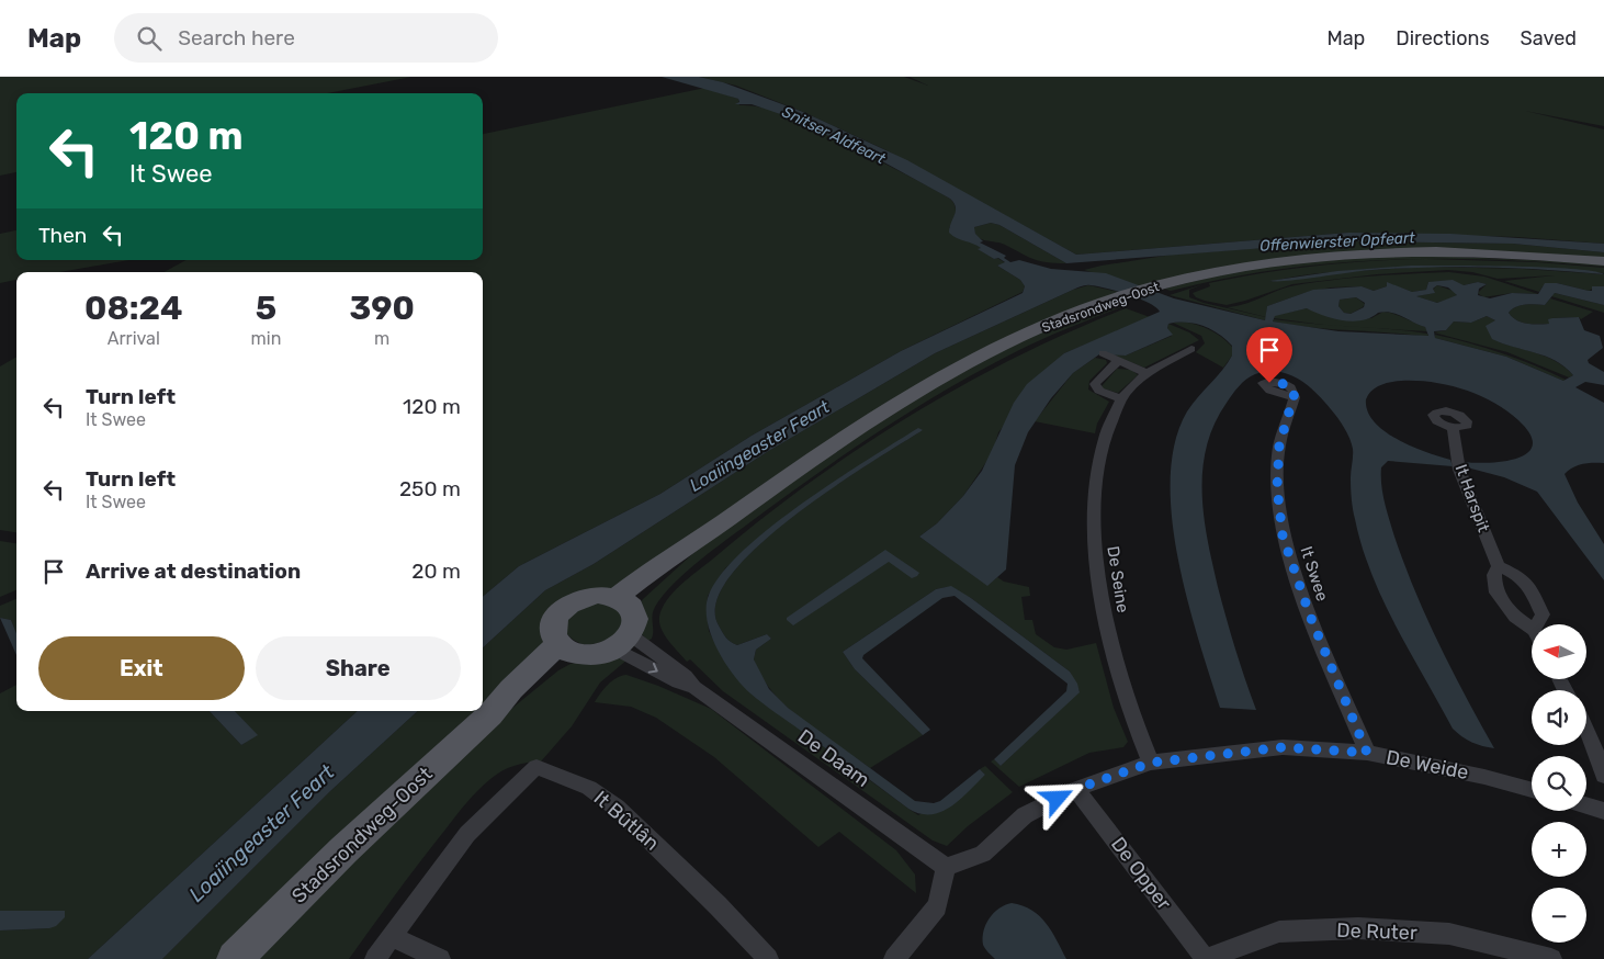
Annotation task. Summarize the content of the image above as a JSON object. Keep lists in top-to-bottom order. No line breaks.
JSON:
{"streets":{"main road":["Stadsrondweg-Oost"],"street":["It Harspit","It Swee","De Seine","De Daam","De Weide","It Bûtlân","De Opper","De Ruter"]},"crossings":[["Stadsrondweg-Oost","De Daam"],["It Swee","De Weide"],["De Seine","De Weide"],["De Daam","De Weide"],["De Weide","De Opper"],["De Opper","De Ruter"]],"water":["Snitser Aldfeart","Offenwierster Opfeart","Loaiïngeaster Feart"],"north":"left","page":{"header":"Map","search":"Search here","nav":["Map","Directions","Saved"],"turn":["120 m","It Swee"],"then":"Then","eta":["08:24","Arrival","5","min","390","m"],"list":[{"name":"Turn left","note":"It Swee","value":"120 m"},{"name":"Turn left","note":"It Swee","value":"250 m"},{"name":"Arrive at destination","value":"20 m"}],"map_buttons":["+","−"],"buttons":["Exit","Share"]}}
